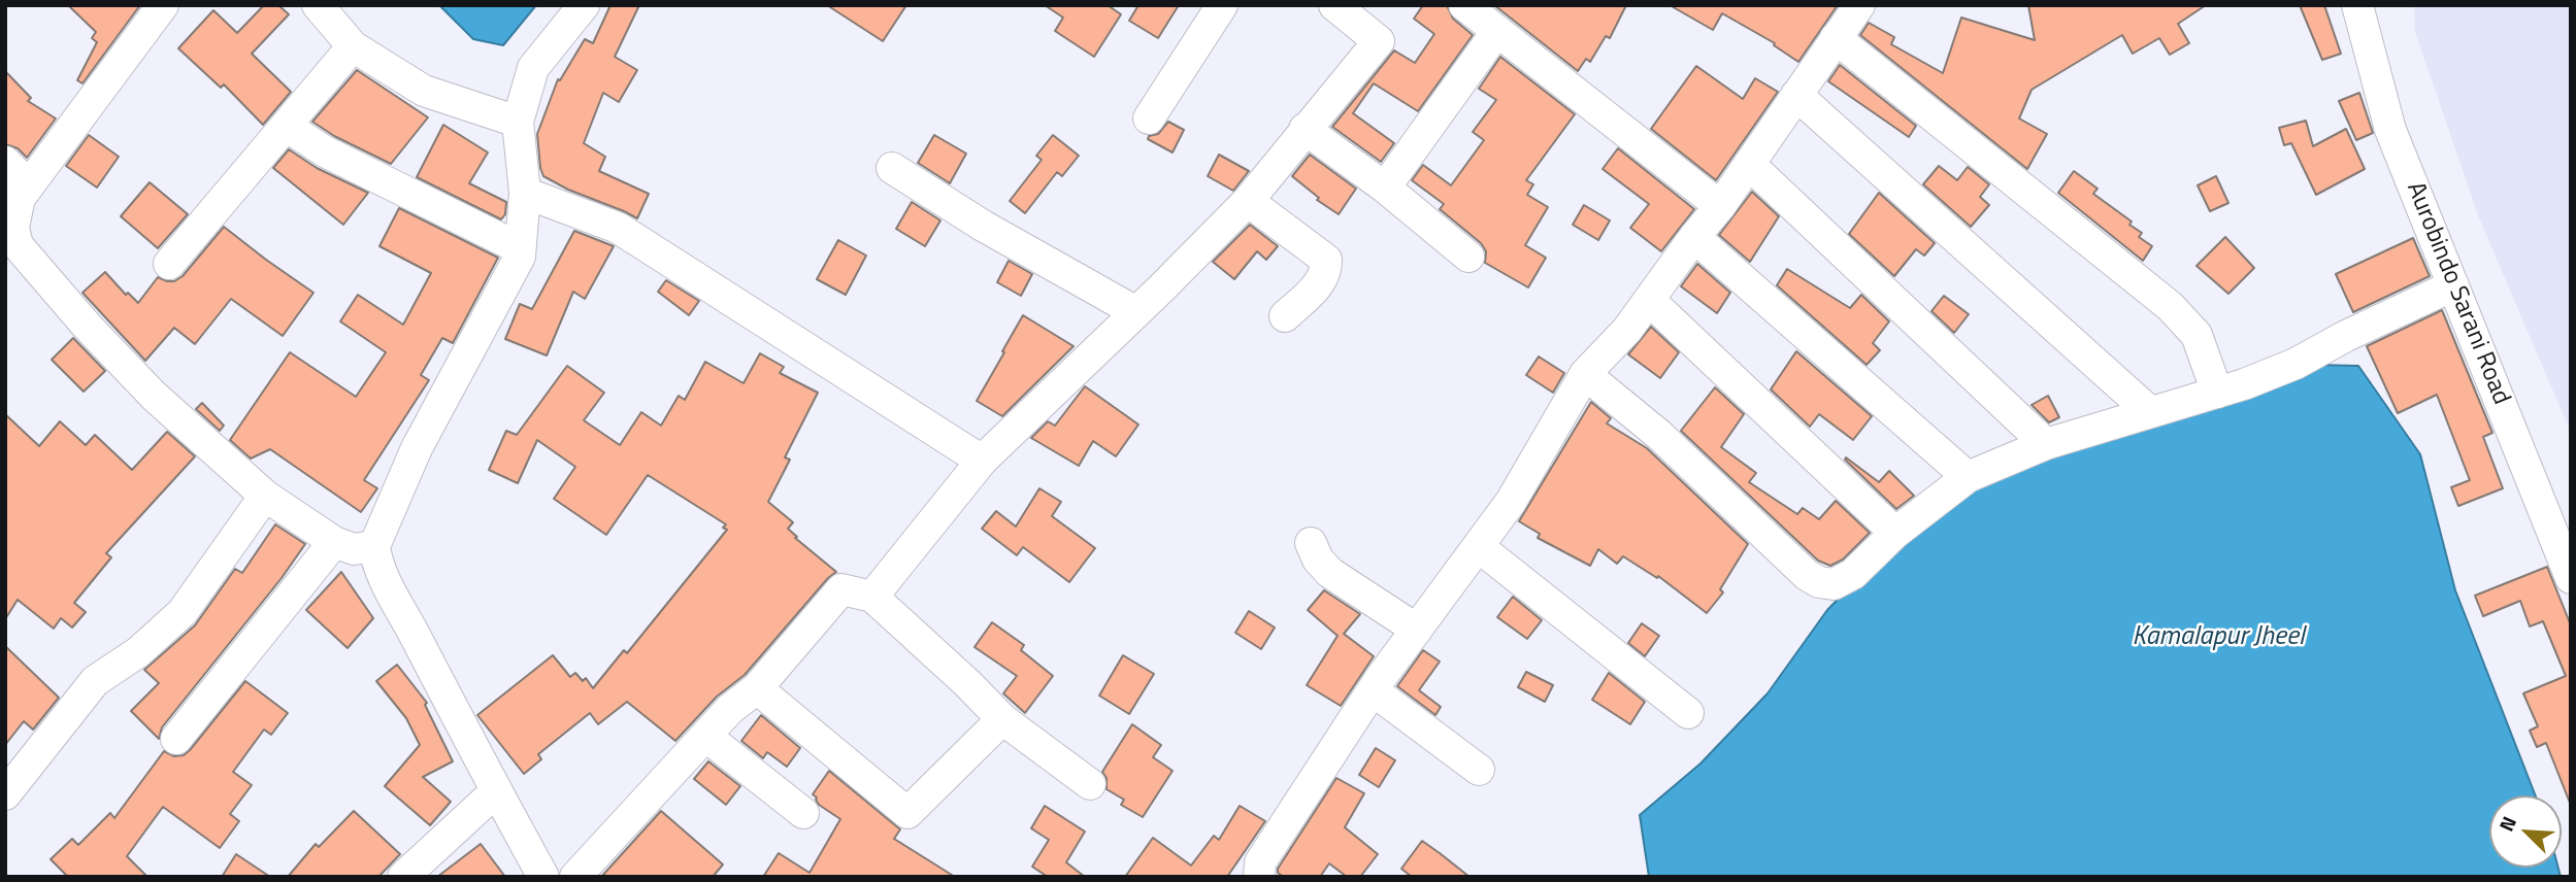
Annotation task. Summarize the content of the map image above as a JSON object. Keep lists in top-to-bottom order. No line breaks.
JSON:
{"streets":{"street":["Aurobindo Sarani Road"]},"water":["Kamalapur Jheel"],"north":"top left"}
